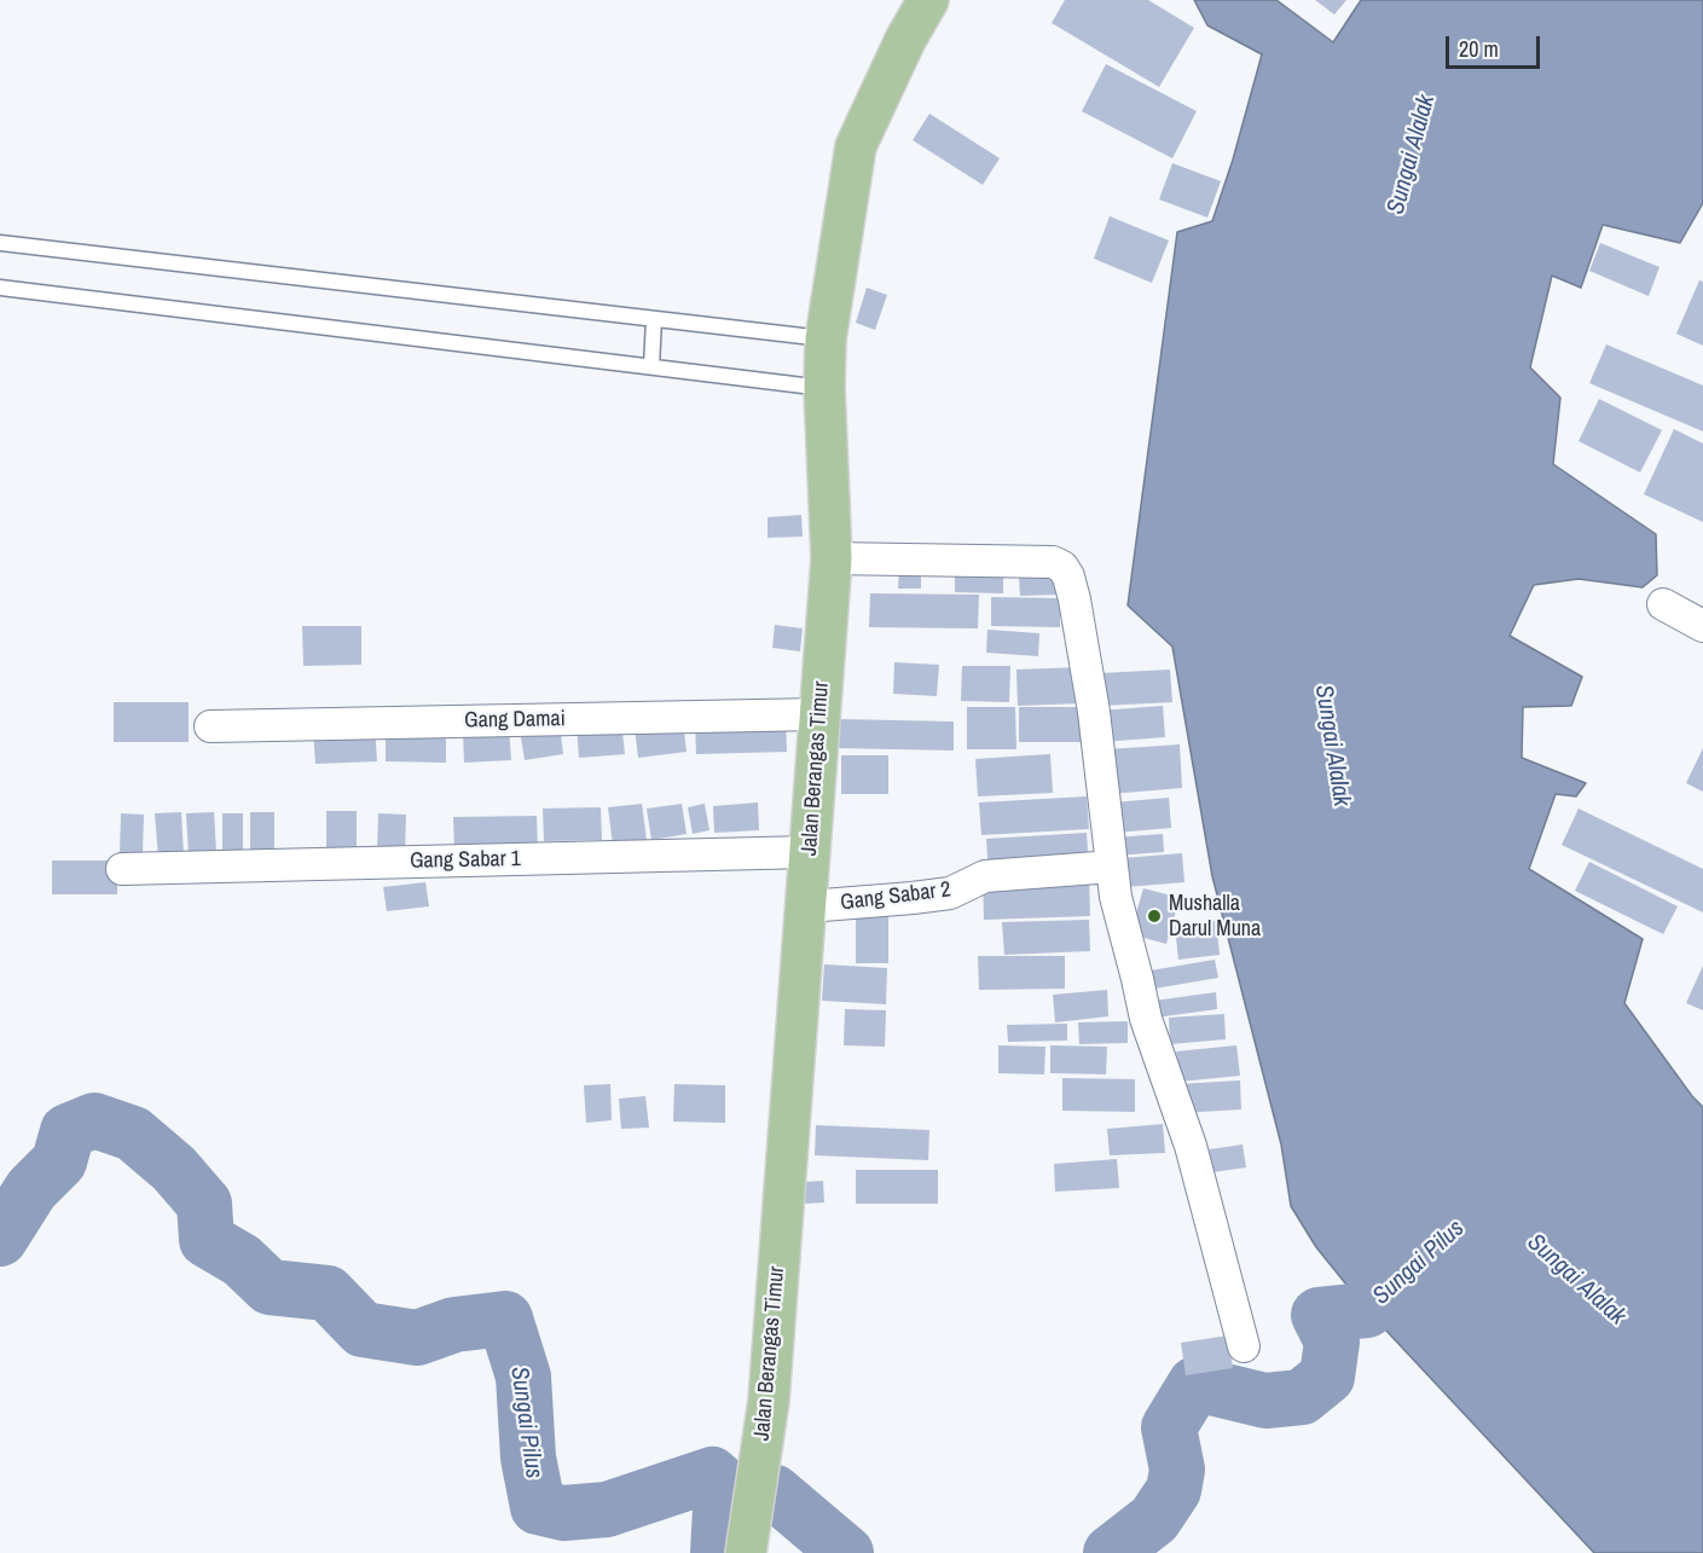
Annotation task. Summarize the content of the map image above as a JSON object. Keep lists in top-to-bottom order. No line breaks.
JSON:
{"streets":{"main road":["Jalan Berangas Timur"],"street":["Gang Damai","Gang Sabar 1","Gang Sabar 2"]},"crossings":[["Gang Damai","Jalan Berangas Timur"],["Jalan Berangas Timur","Gang Sabar 1"],["Jalan Berangas Timur","Gang Sabar 2"]],"water":["Sungai Alalak","Sungai Pilus"],"places":["Mushalla Darul Muna"],"scale_bar":"20 m"}
